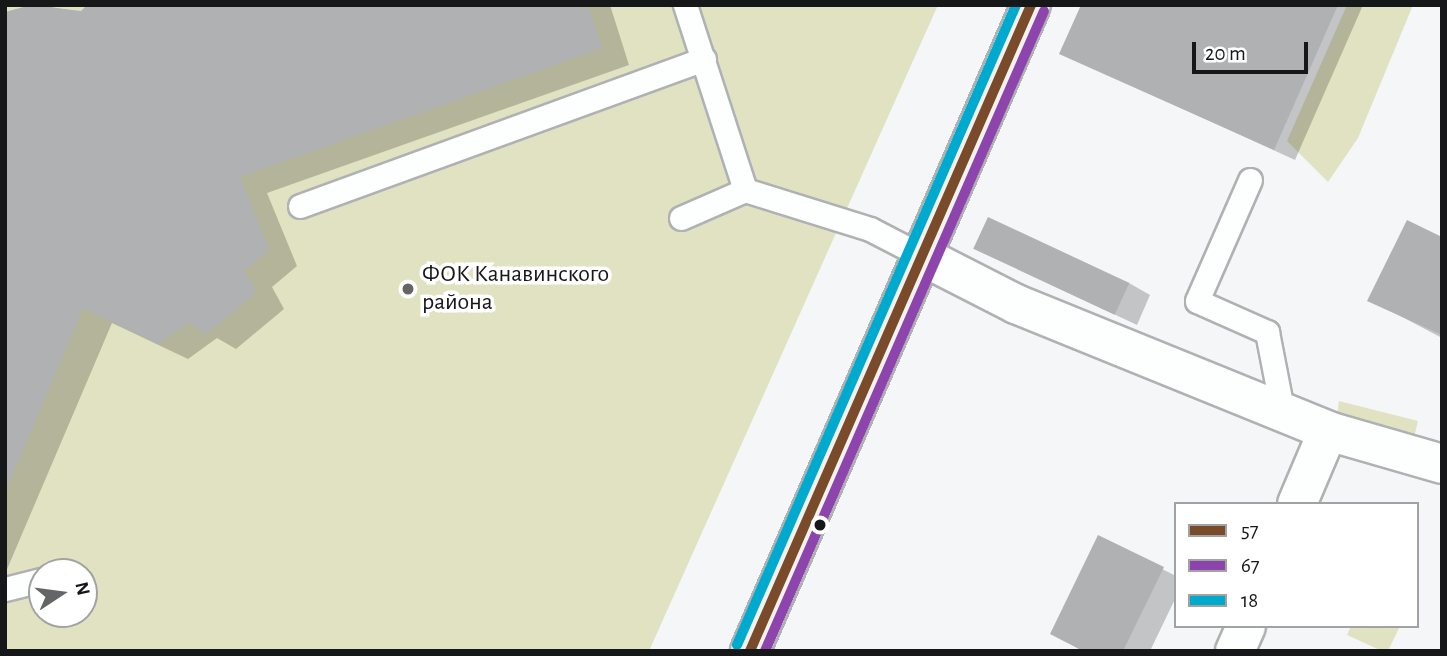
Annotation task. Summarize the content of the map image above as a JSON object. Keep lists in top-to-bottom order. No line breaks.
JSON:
{"places":["ФОК Канавинского района"],"lines":["transit line 57","transit line 18","transit line 67"],"legend":["57","67","18"],"scale_bar":"20 m","north":"right"}
